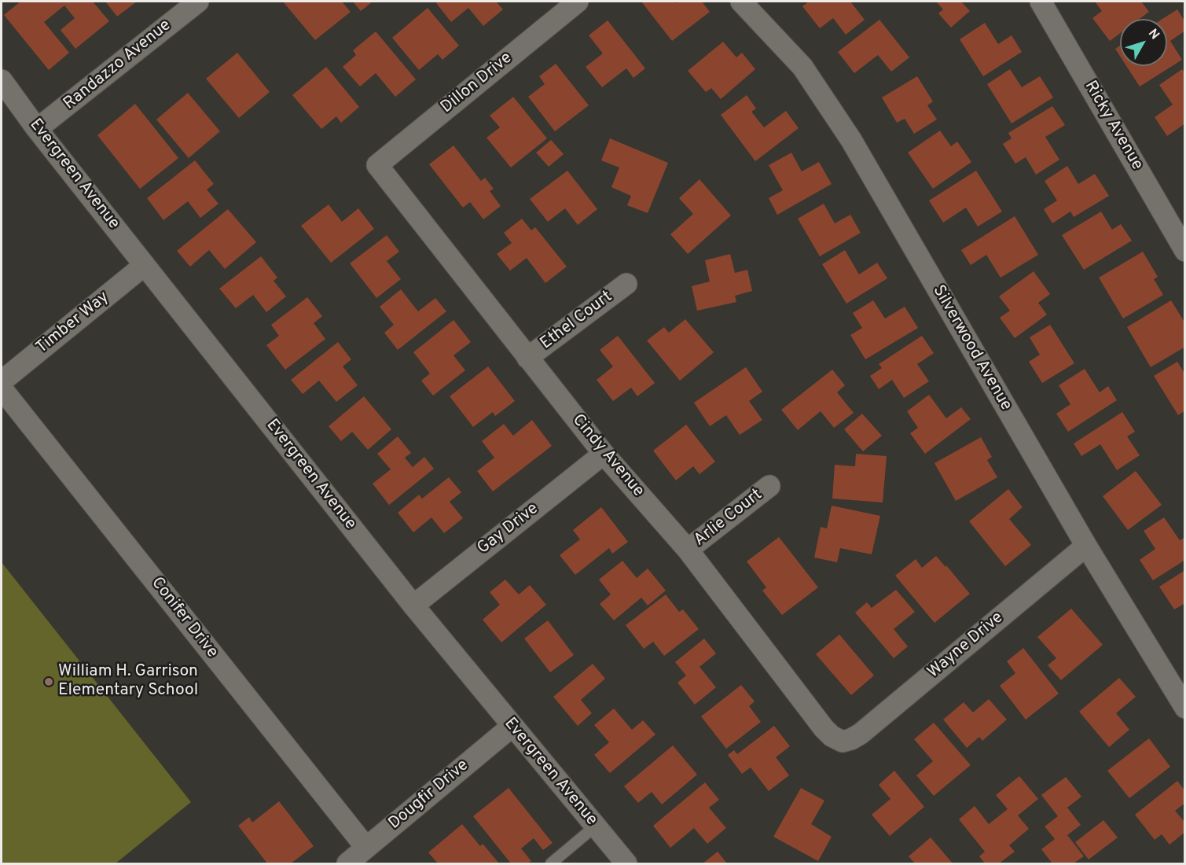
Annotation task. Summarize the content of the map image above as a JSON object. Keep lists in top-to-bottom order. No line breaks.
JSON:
{"streets":{"street":["Randazzo Avenue","Dillon Drive","Ricky Avenue","Evergreen Avenue","Ethel Court","Timber Way","Silverwood Avenue","Cindy Avenue","Arlie Court","Gay Drive","Conifer Drive","Wayne Drive","Dougfir Drive"]},"crossings":[["Randazzo Avenue","Evergreen Avenue"],["Dillon Drive","Cindy Avenue"],["Evergreen Avenue","Timber Way"],["Evergreen Avenue","Gay Drive"],["Evergreen Avenue","Dougfir Drive"],["Ethel Court","Cindy Avenue"],["Silverwood Avenue","Wayne Drive"],["Cindy Avenue","Arlie Court"],["Cindy Avenue","Gay Drive"],["Cindy Avenue","Wayne Drive"],["Conifer Drive","Dougfir Drive"]],"places":["William H. Garrison Elementary School"],"north":"top right"}
